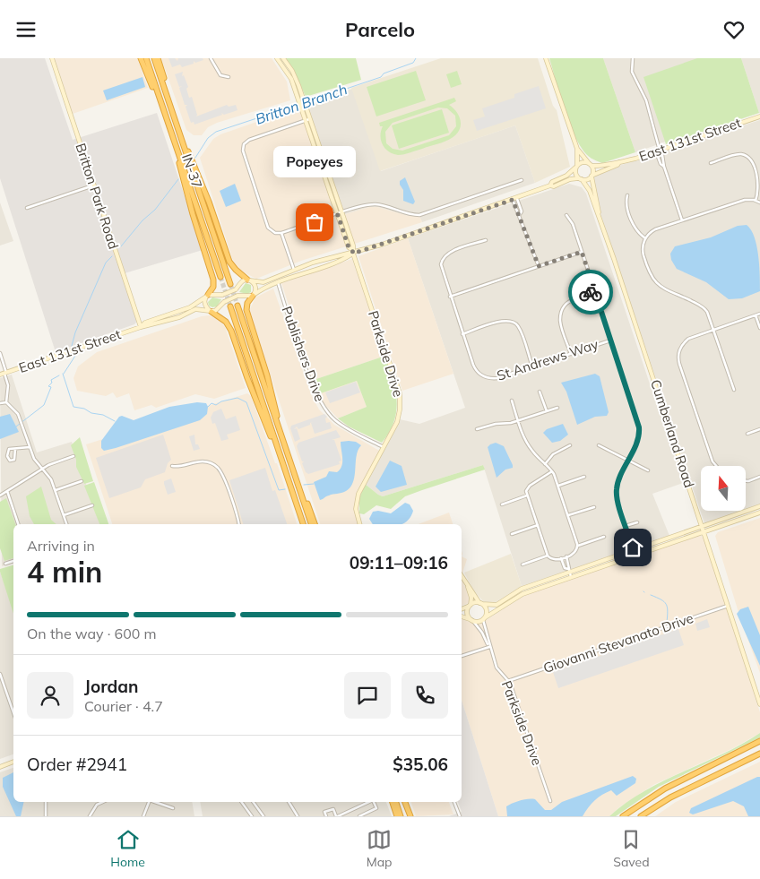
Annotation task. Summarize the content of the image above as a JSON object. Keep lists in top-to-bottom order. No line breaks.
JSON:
{"streets":{"highway":["IN-37"],"street":["East 131st Street","Britton Park Road","Publishers Drive","Parkside Drive","St Andrews Way","Cumberland Road","Giovanni Stevanato Drive"]},"crossings":[["East 131st Street","Britton Park Road"],["East 131st Street","Cumberland Road"],["Publishers Drive","Parkside Drive"],["Parkside Drive","Giovanni Stevanato Drive"],["Cumberland Road","Giovanni Stevanato Drive"]],"water":["Britton Branch"],"places":["Popeyes"],"north":"top","page":{"header":"Parcelo","bubble":"Popeyes","heading":["4 min","Arriving in","09:11–09:16"],"panel":["Jordan","Courier · 4.7","Order #2941","$35.06"],"bar":"On the way · 600 m","tabs":["Home","Map","Saved"]}}
